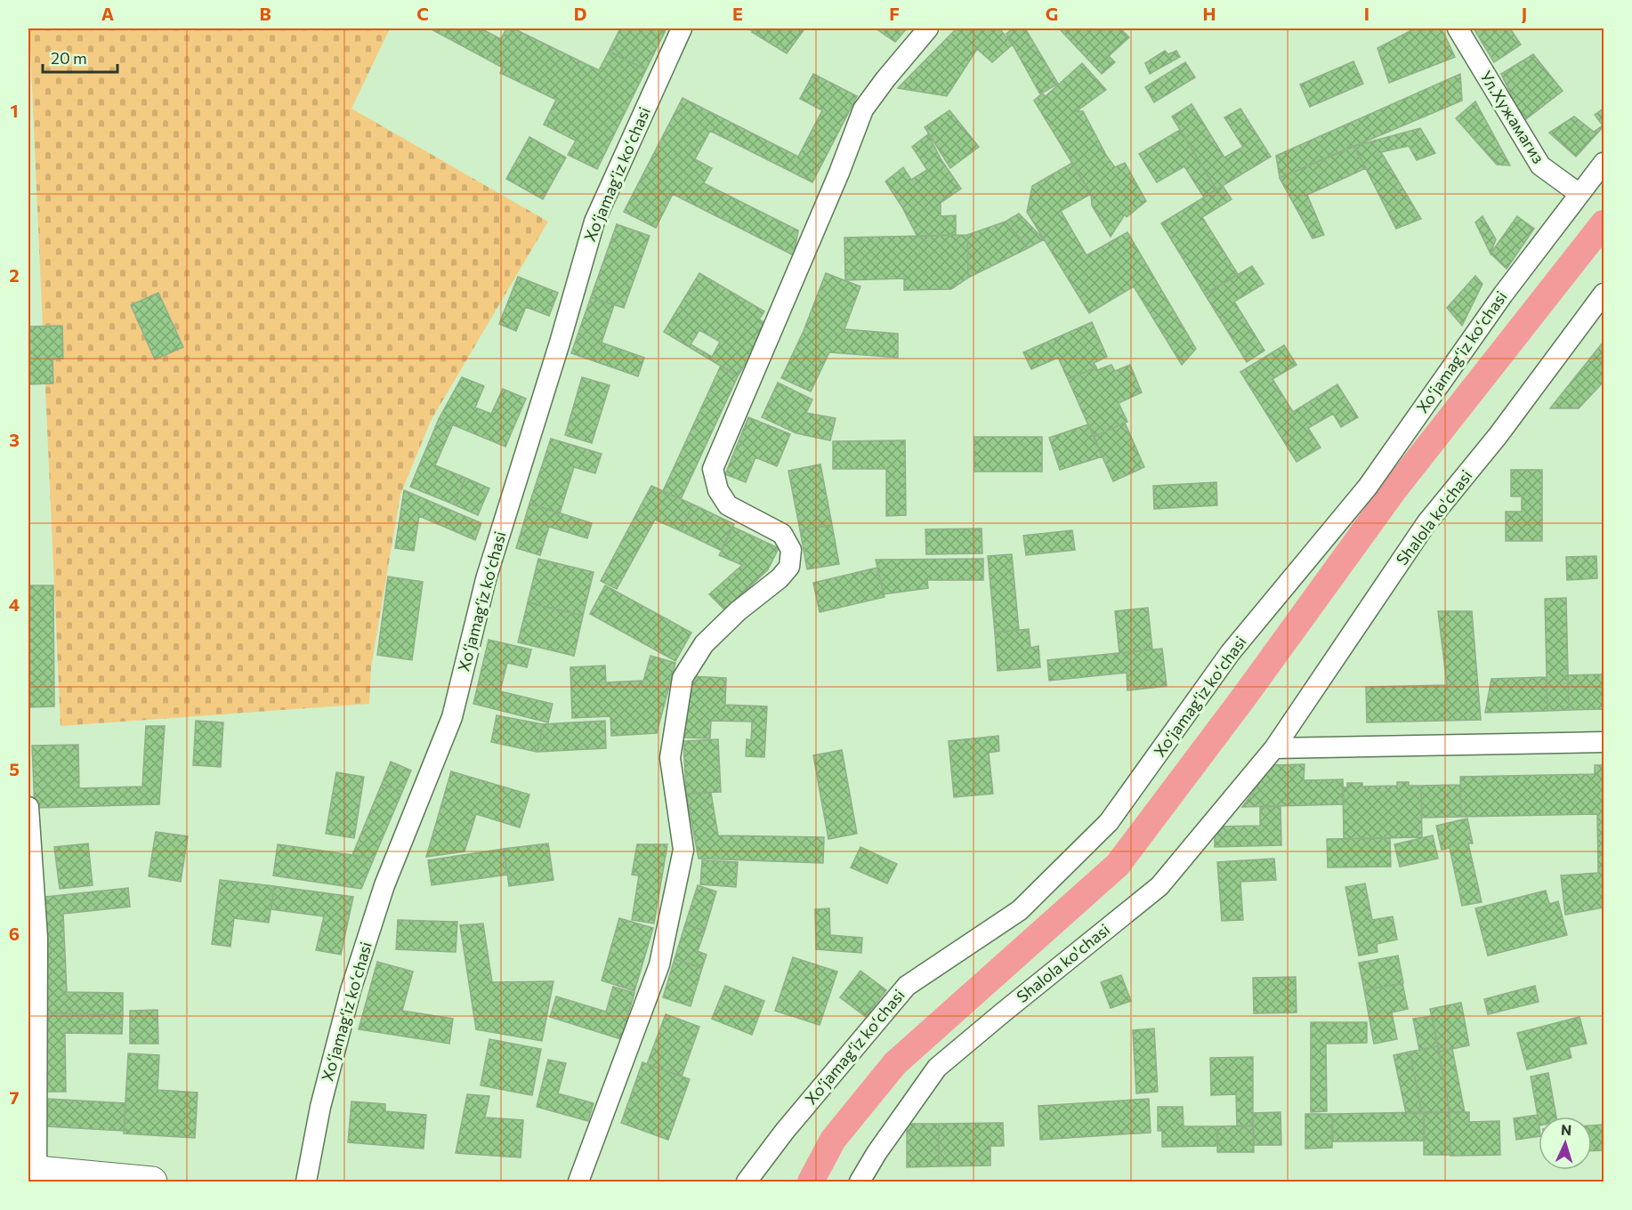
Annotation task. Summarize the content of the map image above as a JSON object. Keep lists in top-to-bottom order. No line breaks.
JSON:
{"streets":{"street":["Ул.Хужамагиз","Xoʻjamagʻiz koʻchasi","Shalola ko'chasi"]},"crossings":[["Ул.Хужамагиз","Xoʻjamagʻiz koʻchasi"]],"scale_bar":"20 m","north":"top","grid":{"columns":["A","B","C","D","E","F","G","H","I","J"],"rows":["1","2","3","4","5","6","7"]}}
